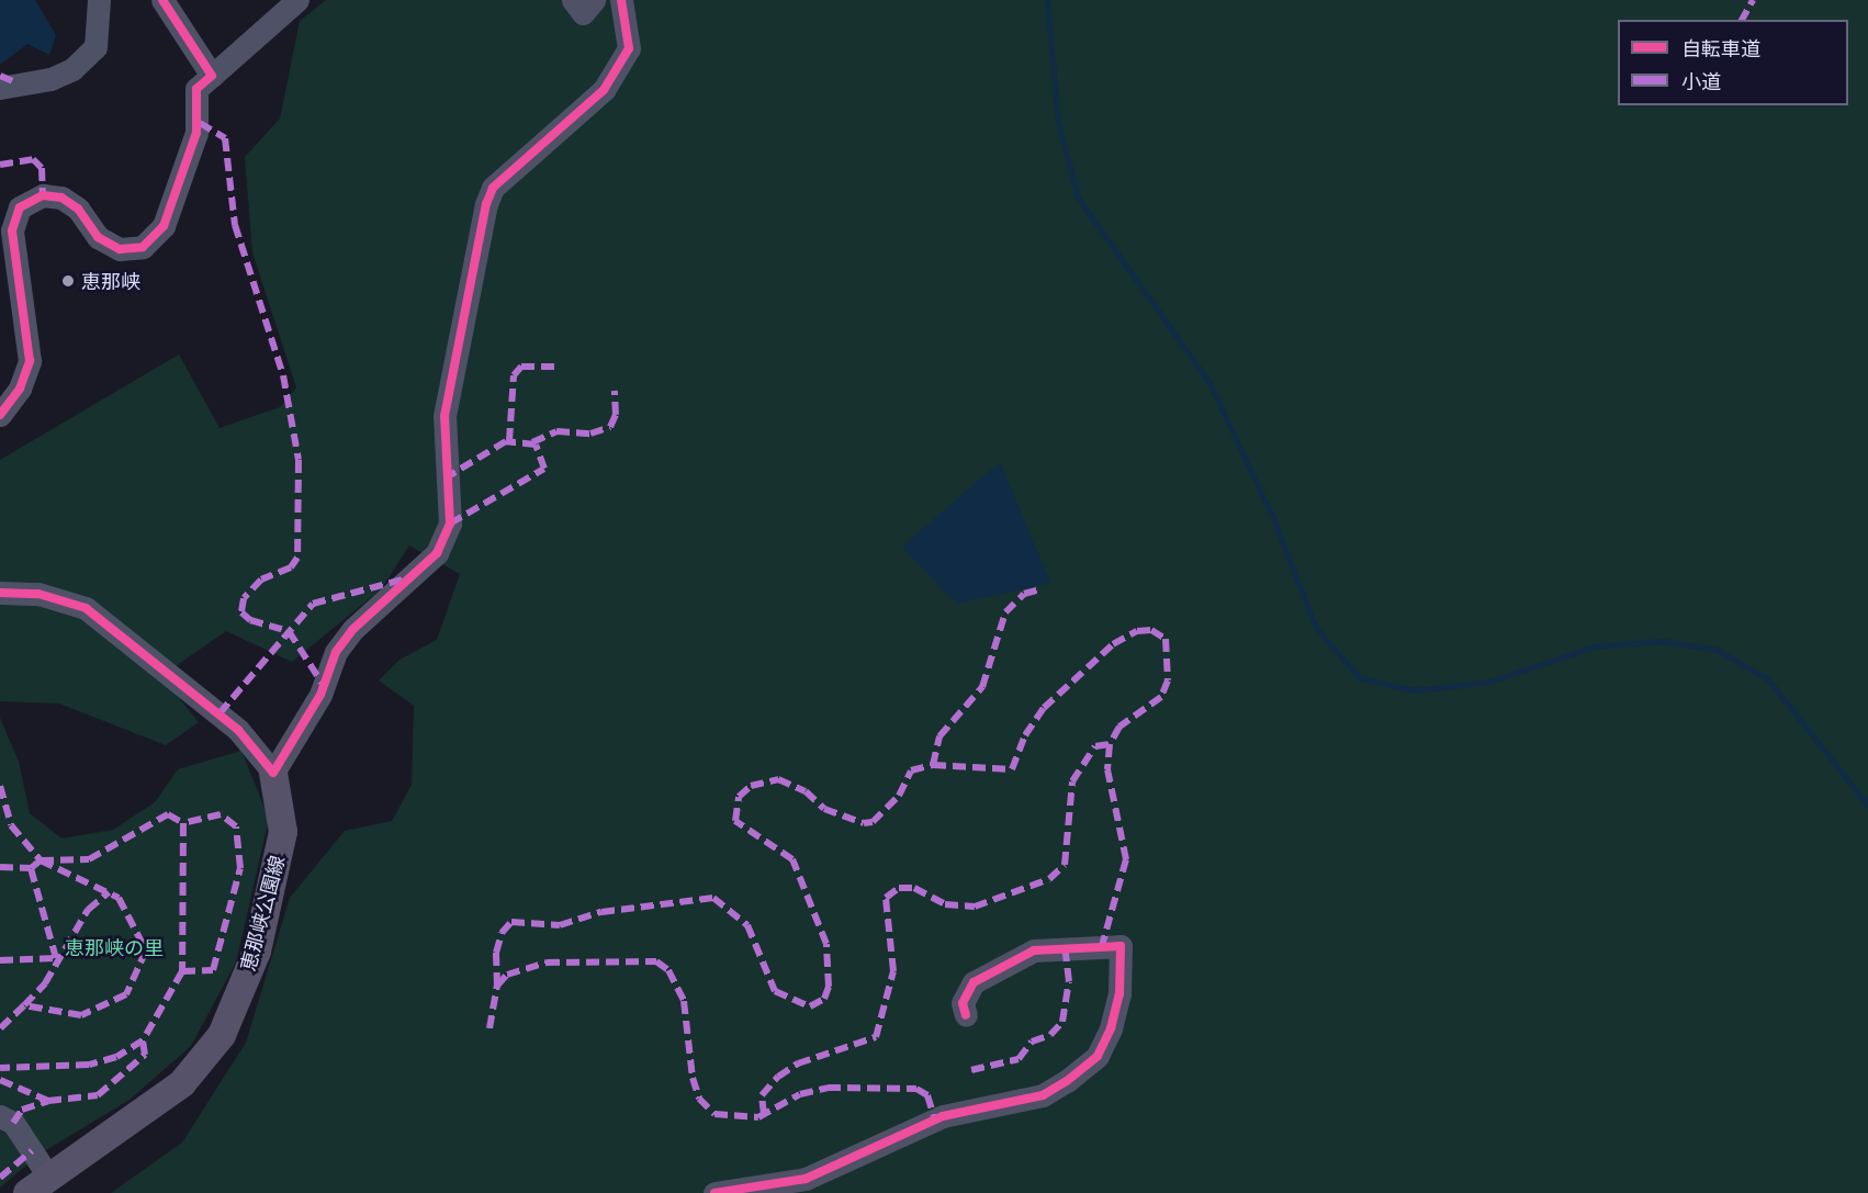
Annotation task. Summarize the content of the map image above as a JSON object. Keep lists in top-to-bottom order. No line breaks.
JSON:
{"streets":{"main road":["恵那峡公園線"]},"parks":["恵那峡の里"],"places":["恵那峡"],"legend":["自転車道","小道"]}
